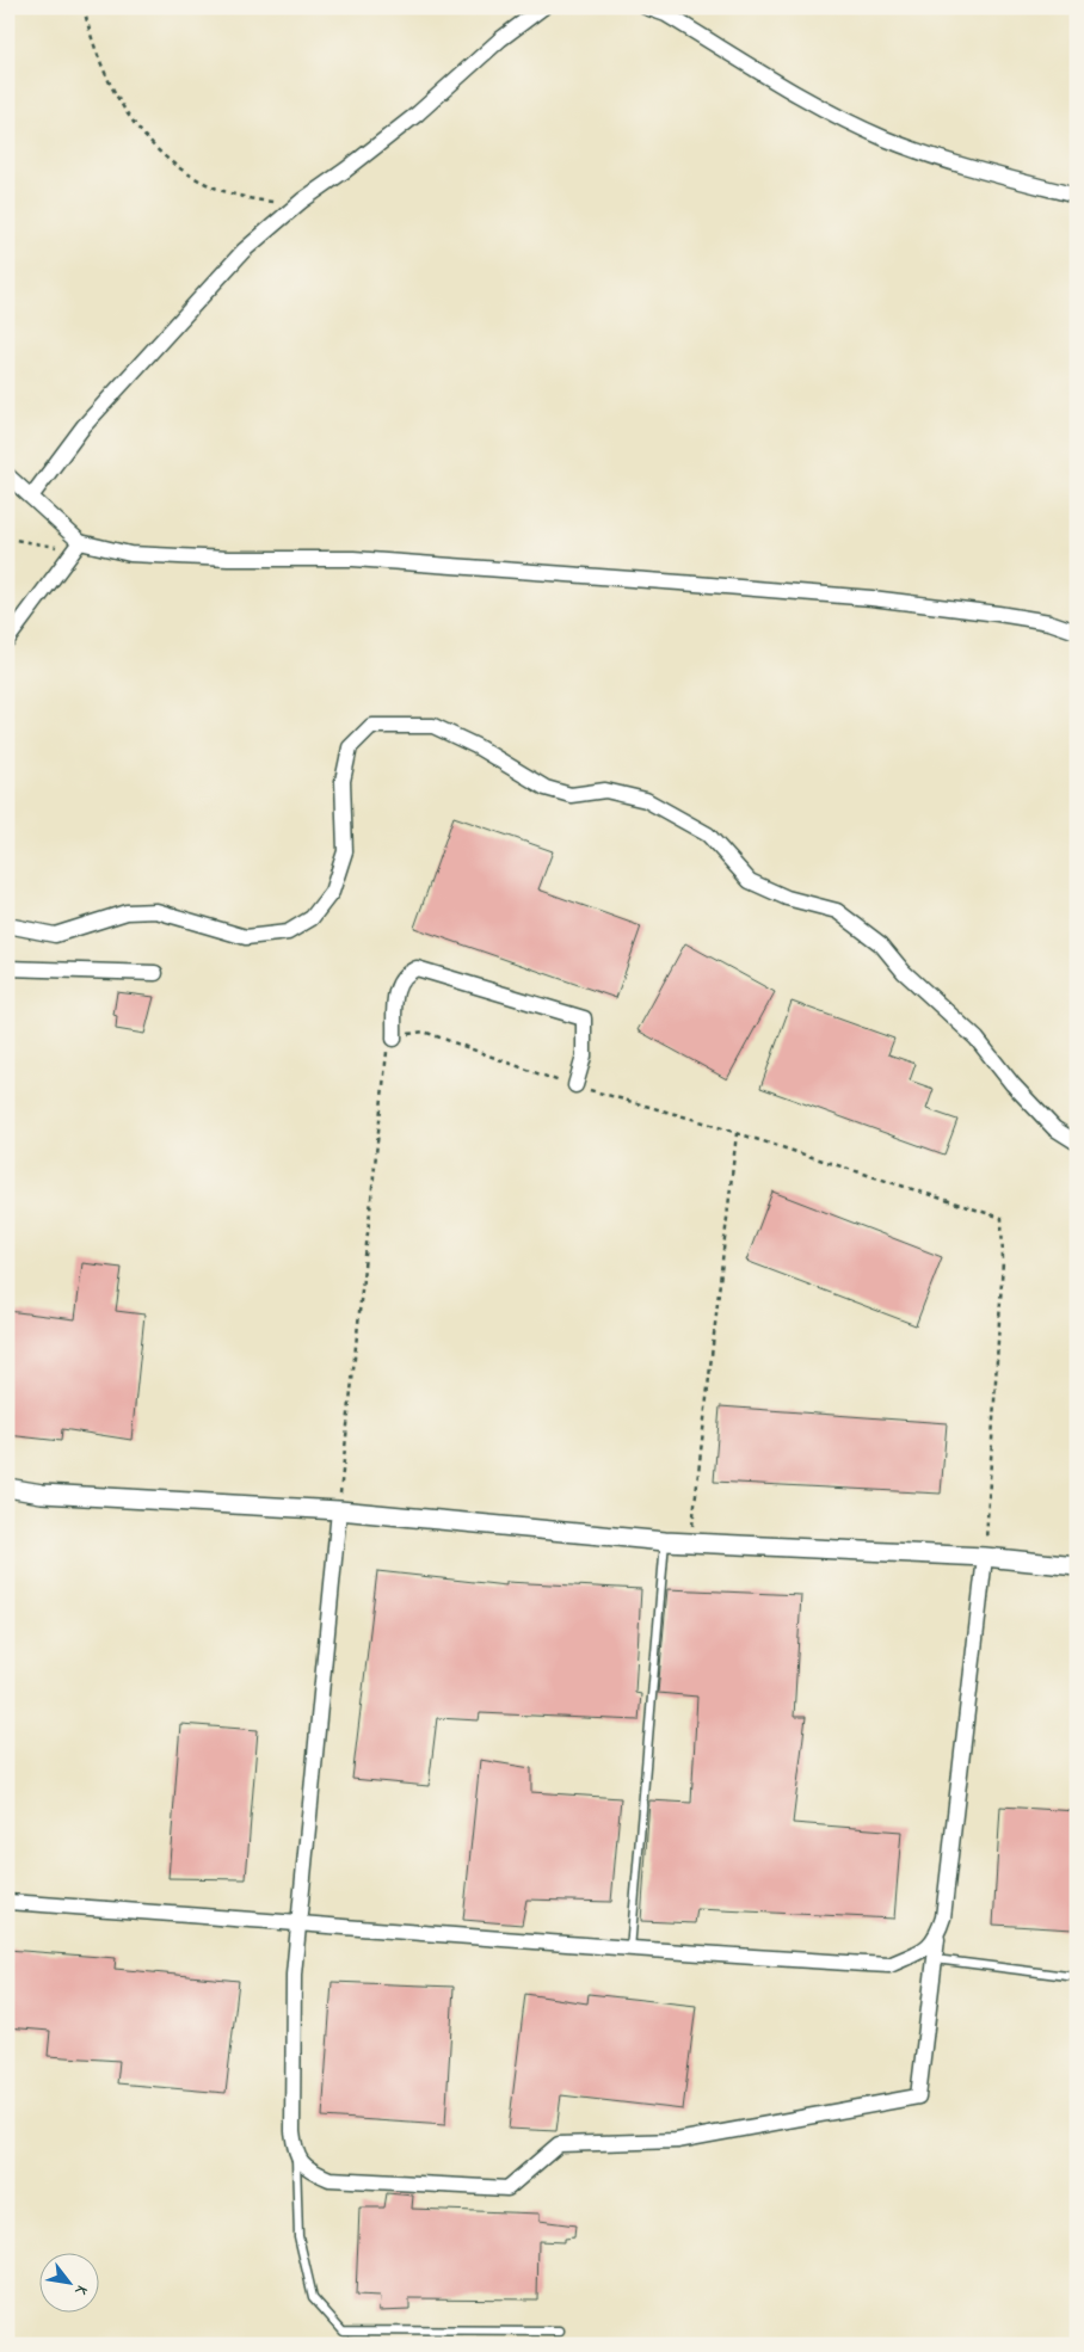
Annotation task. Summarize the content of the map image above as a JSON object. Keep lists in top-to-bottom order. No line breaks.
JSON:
{"north":"bottom right"}
